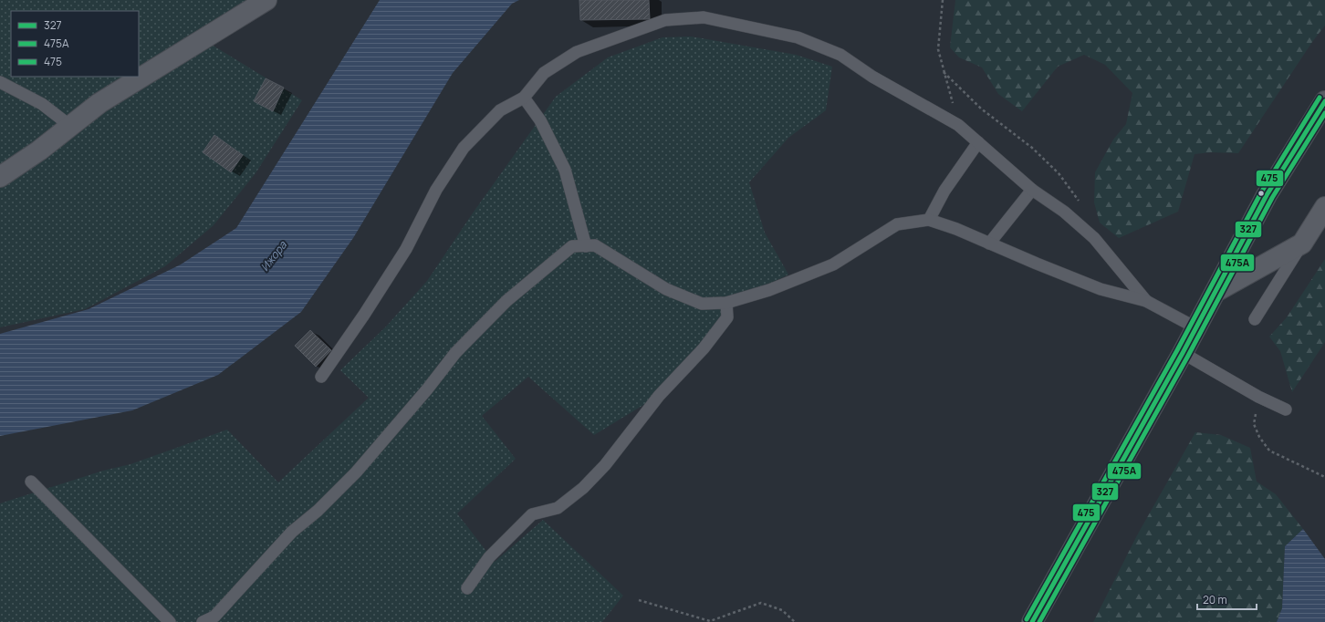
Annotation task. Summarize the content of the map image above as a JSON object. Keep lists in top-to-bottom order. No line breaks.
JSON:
{"water":["Ижора"],"lines":["transit line 475","transit line 327","transit line 475А"],"legend":["327","475А","475"],"scale_bar":"20 m"}
